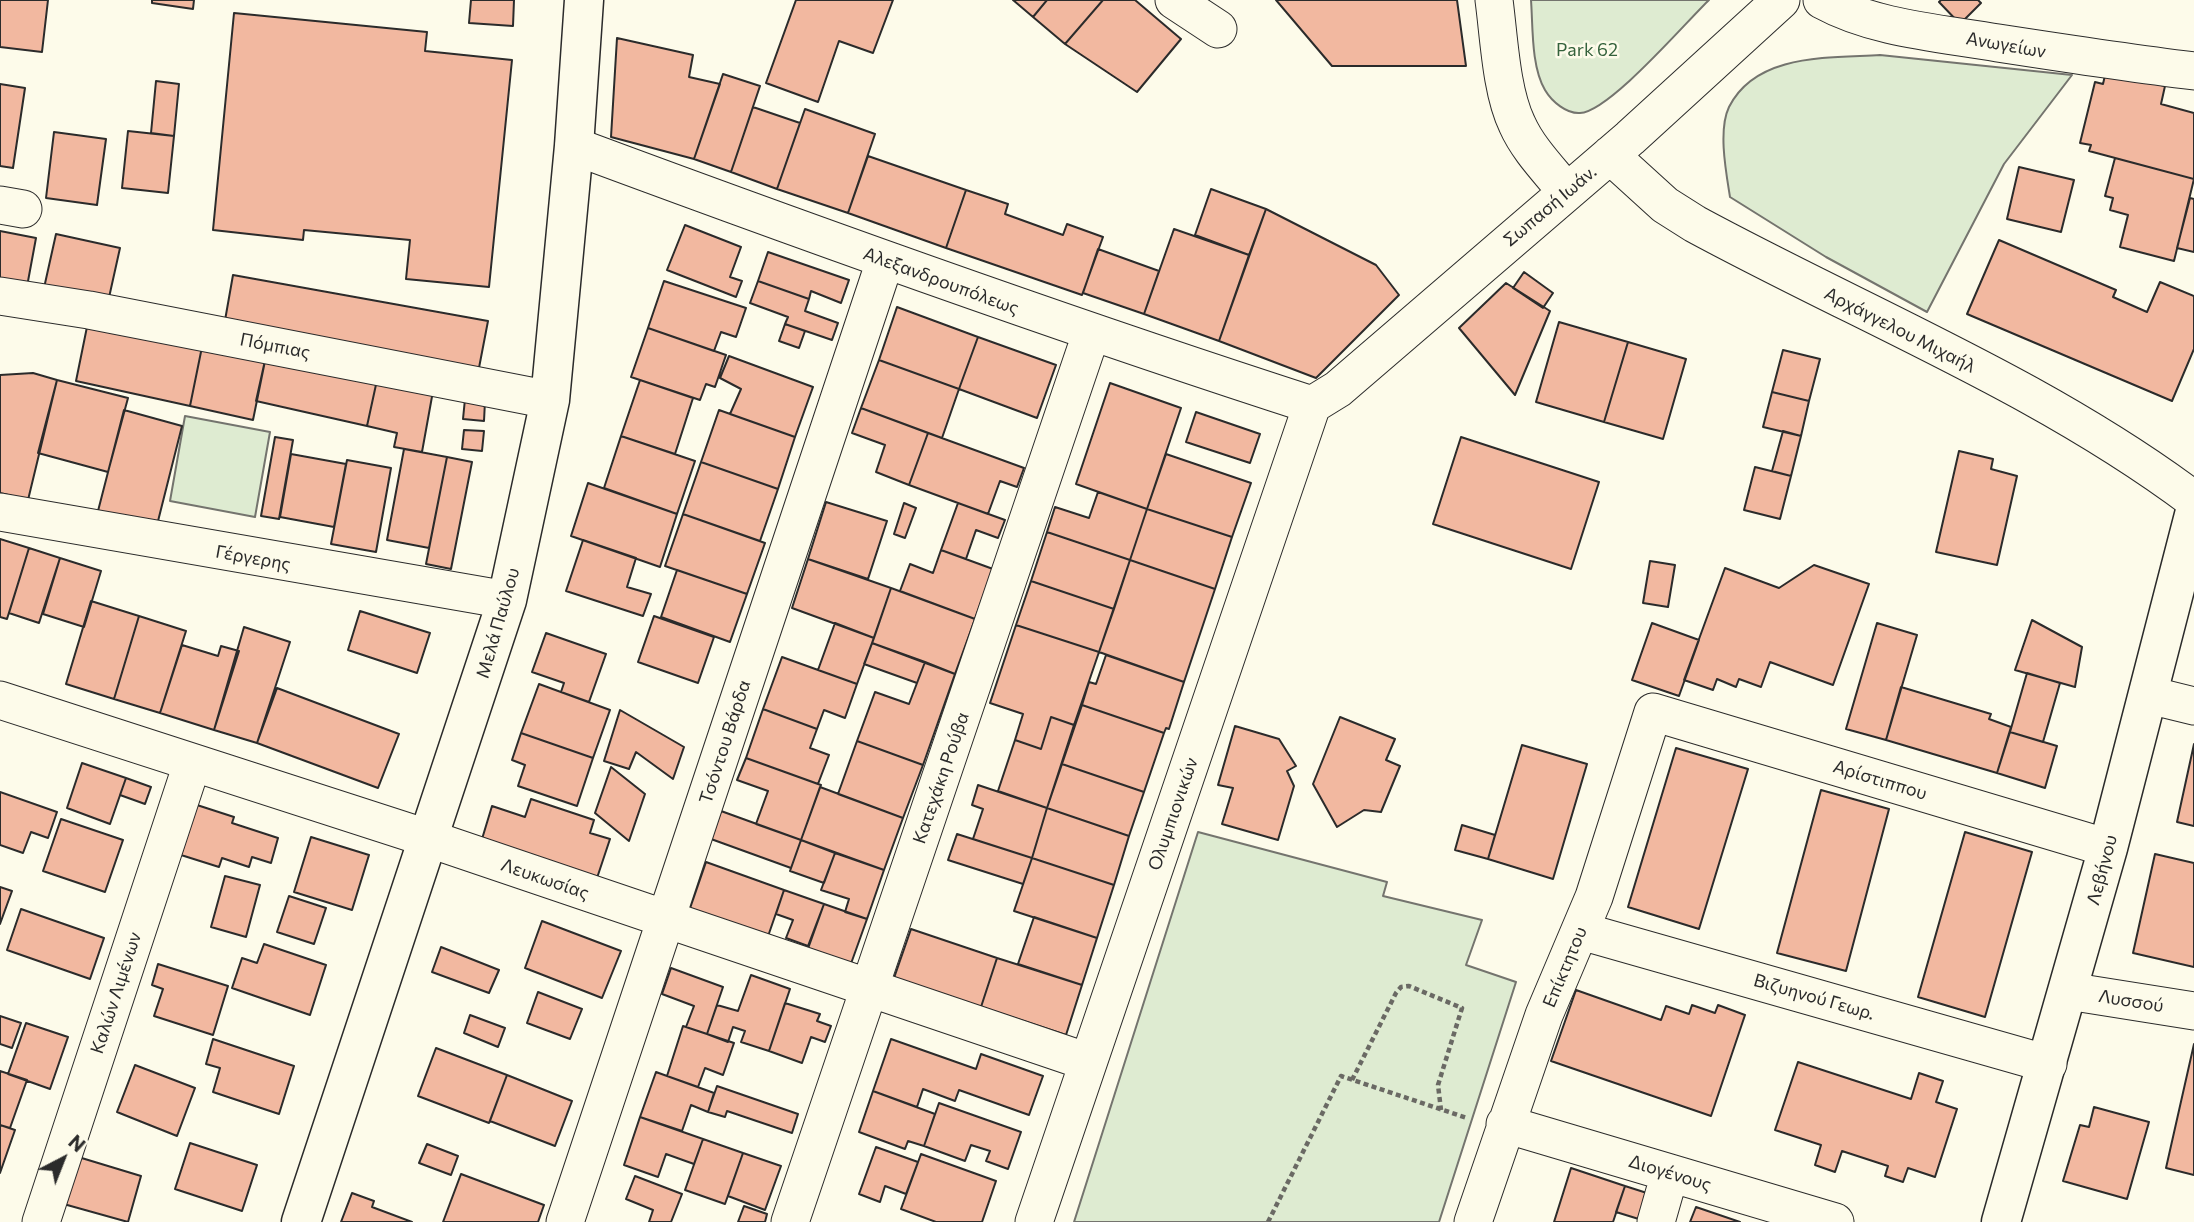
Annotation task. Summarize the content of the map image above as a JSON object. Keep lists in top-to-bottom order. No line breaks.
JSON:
{"streets":{"street":["Ανωγείων","Σωπασή Ιωάν.","Αλεξανδρουπόλεως","Αρχάγγελου Μιχαήλ","Πόμπιας","Γέργερης","Μελά Παύλου","Τσόντου Βάρδα","Κατεχάκη Ρούβα","Αρίστιππου","Ολυμπιονικών","Λεβήνου","Λευκωσίας","Επίκτητου","Καλών Λιμένων","Βιζυηνού Γεωρ.","Λυσσού","Διογένους"]},"crossings":[["Σωπασή Ιωάν.","Αλεξανδρουπόλεως"],["Σωπασή Ιωάν.","Αρχάγγελου Μιχαήλ"],["Σωπασή Ιωάν.","Ολυμπιονικών"],["Αλεξανδρουπόλεως","Μελά Παύλου"],["Αλεξανδρουπόλεως","Τσόντου Βάρδα"],["Αλεξανδρουπόλεως","Κατεχάκη Ρούβα"],["Αλεξανδρουπόλεως","Ολυμπιονικών"],["Πόμπιας","Μελά Παύλου"],["Γέργερης","Μελά Παύλου"],["Μελά Παύλου","Λευκωσίας"],["Τσόντου Βάρδα","Λευκωσίας"],["Κατεχάκη Ρούβα","Λευκωσίας"],["Αρίστιππου","Λεβήνου"],["Αρίστιππου","Επίκτητου"],["Ολυμπιονικών","Λευκωσίας"],["Λεβήνου","Βιζυηνού Γεωρ."],["Λεβήνου","Λυσσού"],["Λευκωσίας","Καλών Λιμένων"],["Επίκτητου","Βιζυηνού Γεωρ."],["Επίκτητου","Διογένους"]],"parks":["Park 62"],"north":"top right"}
